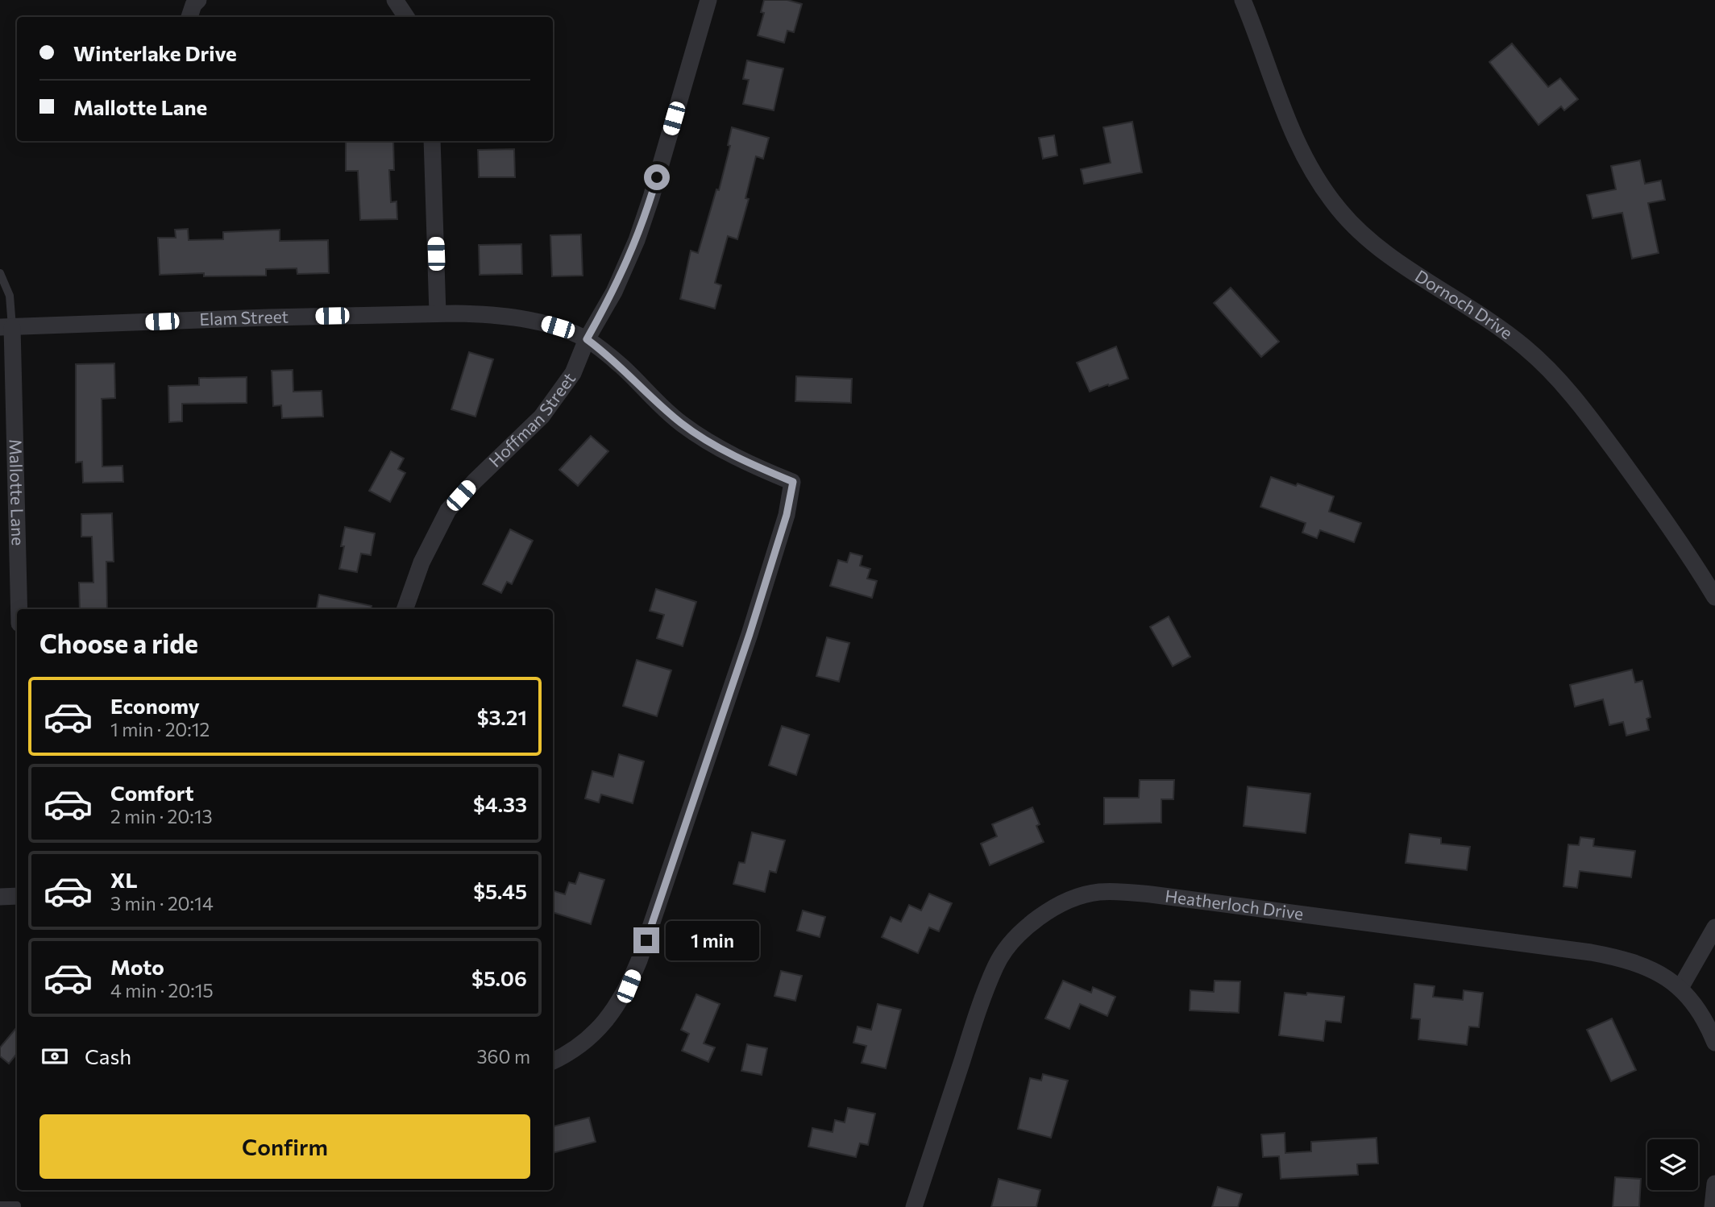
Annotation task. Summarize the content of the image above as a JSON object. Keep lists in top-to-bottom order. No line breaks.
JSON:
{"streets":{"street":["Dornoch Drive","Elam Street","Hoffman Street","Mallotte Lane","Heatherloch Drive"]},"crossings":[["Elam Street","Hoffman Street"],["Elam Street","Mallotte Lane"]],"page":{"banner":["Winterlake Drive","Mallotte Lane"],"heading":"Choose a ride","list":[{"name":"Economy","note":"1 min · 20:12","value":"$3.21"},{"name":"Comfort","note":"2 min · 20:13","value":"$4.33"},{"name":"XL","note":"3 min · 20:14","value":"$5.45"},{"name":"Moto","note":"4 min · 20:15","value":"$5.06"}],"bubble":"1 min","pay":["Cash","360 m"],"buttons":"Confirm"}}
